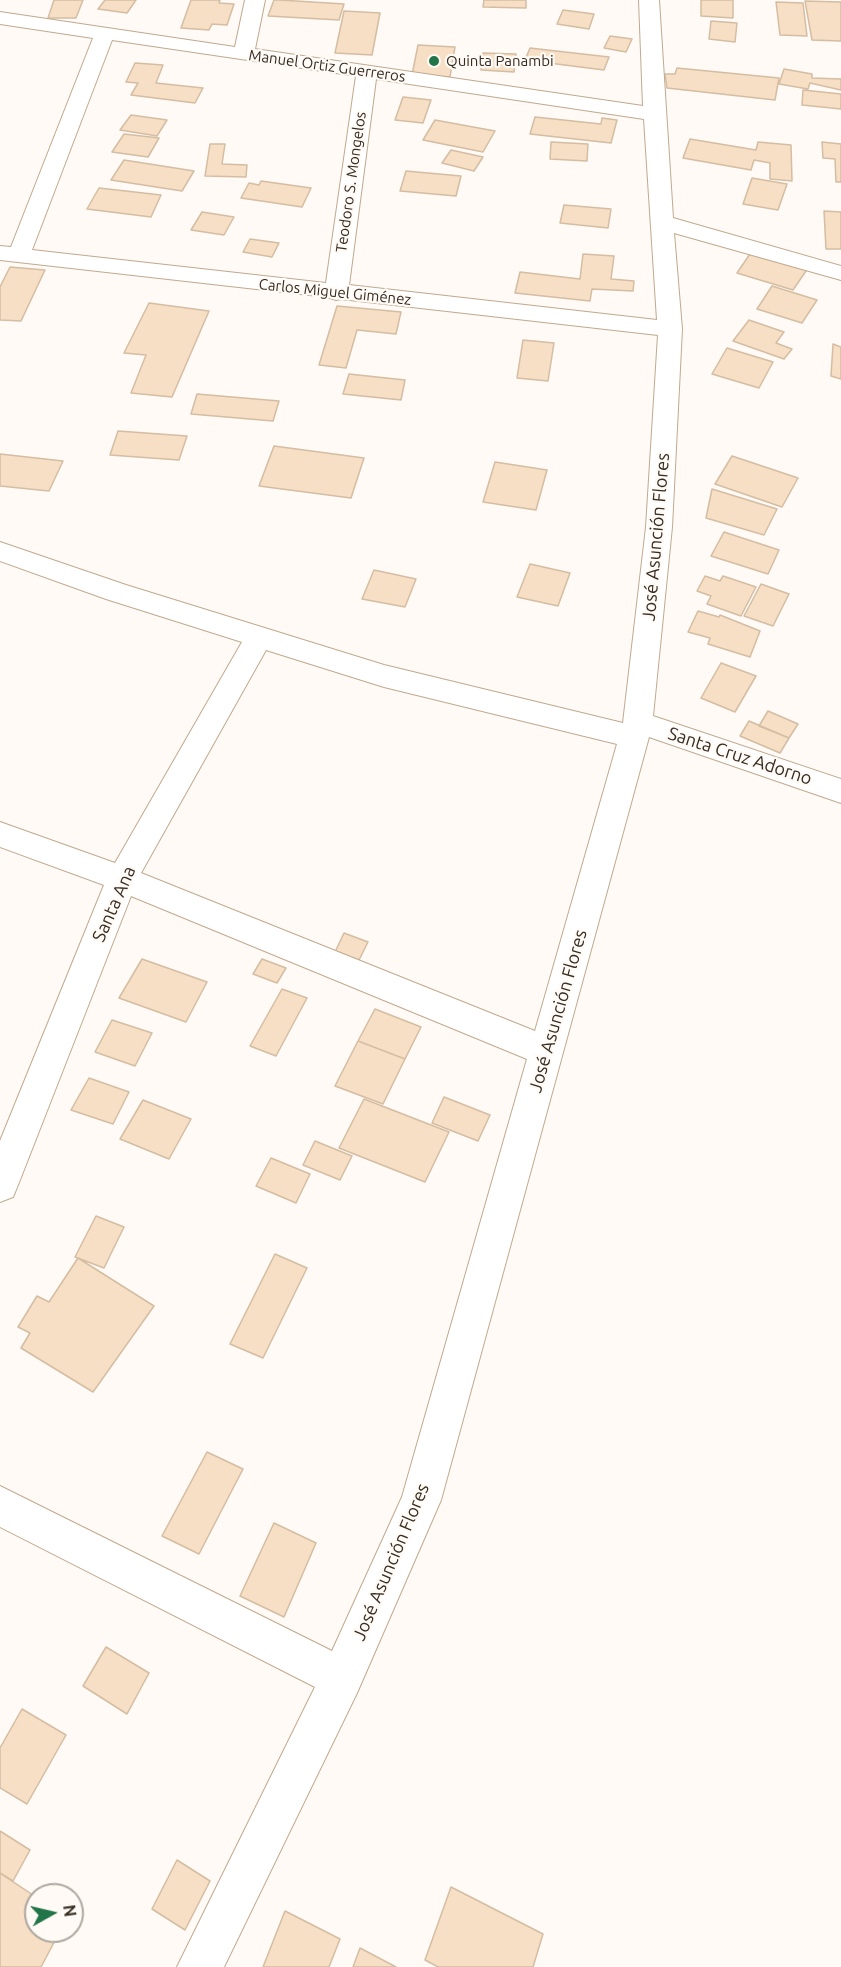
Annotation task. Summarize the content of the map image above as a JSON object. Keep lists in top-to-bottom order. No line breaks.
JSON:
{"streets":{"street":["Manuel Ortiz Guerreros","Teodoro S. Mongelos","Carlos Miguel Giménez","José Asunción Flores","Santa Cruz Adorno","Santa Ana"]},"crossings":[["Manuel Ortiz Guerreros","Teodoro S. Mongelos"],["Manuel Ortiz Guerreros","José Asunción Flores"],["Teodoro S. Mongelos","Carlos Miguel Giménez"],["Carlos Miguel Giménez","José Asunción Flores"],["José Asunción Flores","Santa Cruz Adorno"],["Santa Cruz Adorno","Santa Ana"]],"places":["Quinta Panambi"],"north":"right"}
